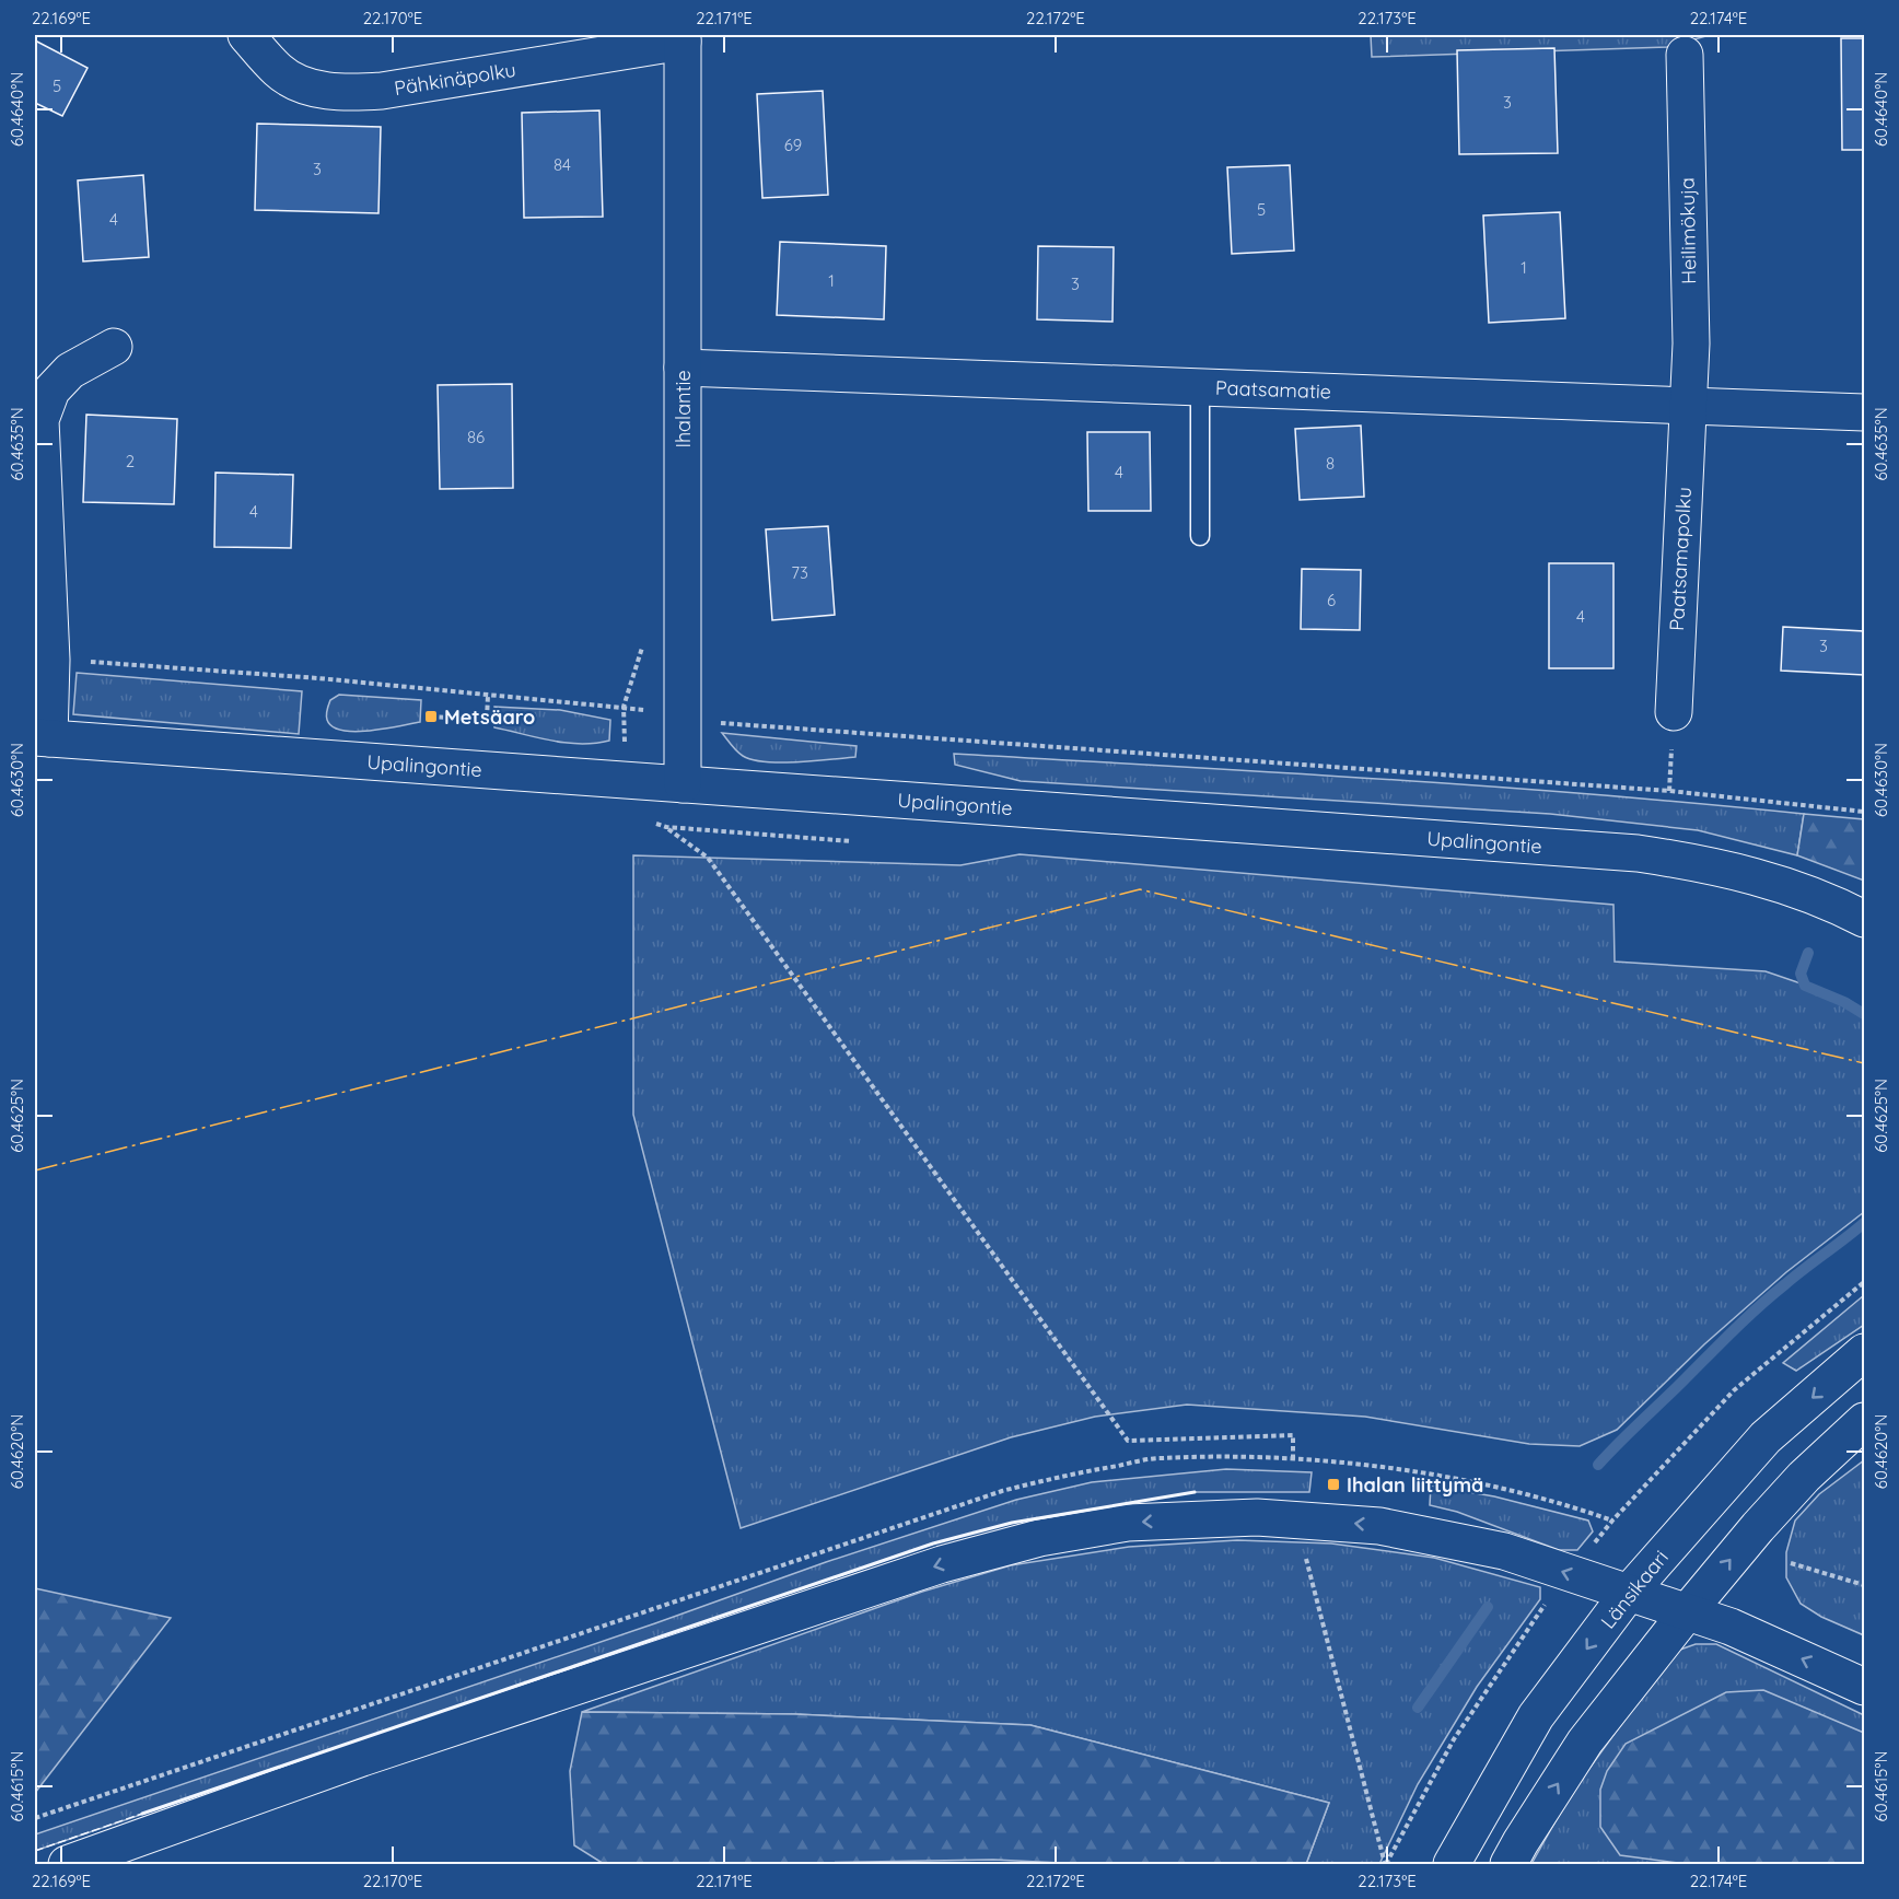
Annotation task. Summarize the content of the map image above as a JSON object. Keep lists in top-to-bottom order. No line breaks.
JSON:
{"streets":{"street":["Pähkinäpolku","Heilimökuja","Paatsamatie","Ihalantie","Paatsamapolku","Upalingontie","Länsikaari"]},"crossings":[["Pähkinäpolku","Ihalantie"],["Heilimökuja","Paatsamatie"],["Heilimökuja","Paatsamapolku"],["Paatsamatie","Ihalantie"],["Paatsamatie","Paatsamapolku"],["Ihalantie","Upalingontie"]],"places":{"transit":["Metsäaro","Ihalan liittymä"]},"house_numbers":["5","3","69","84","3","5","4","1","1","3","86","2","8","4","4","73","6","4","3"],"coordinates":["22.169°E","22.170°E","22.171°E","22.172°E","22.173°E","22.174°E","60.4640°N","60.4635°N","60.4630°N","60.4625°N","60.4620°N","60.4615°N"]}
